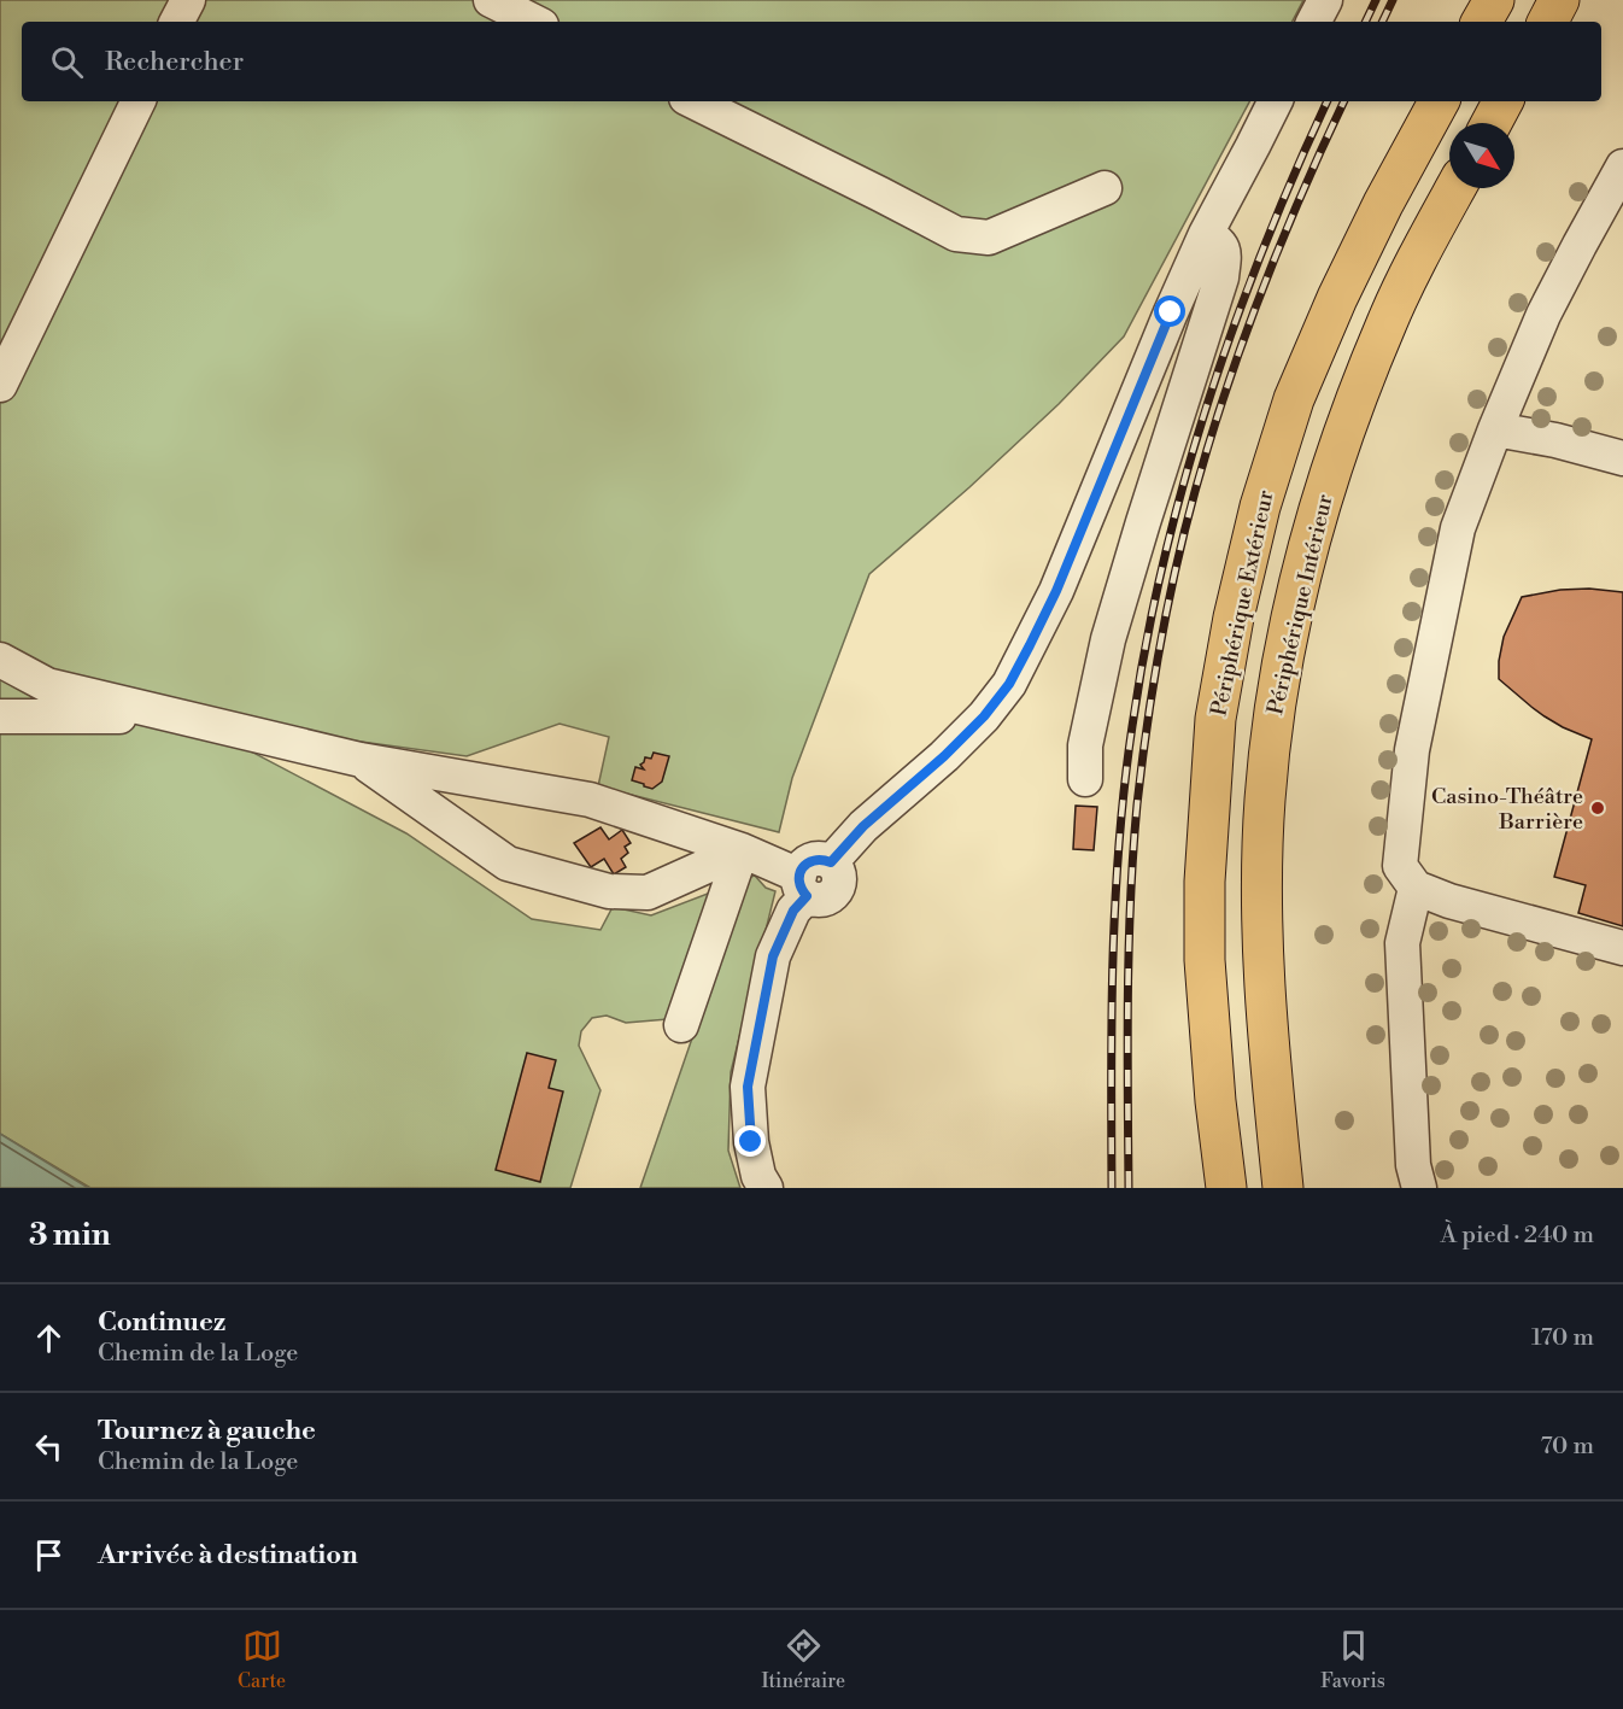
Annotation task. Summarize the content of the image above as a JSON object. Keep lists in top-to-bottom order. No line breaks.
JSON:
{"streets":{"highway":["Périphérique Extérieur","Périphérique Intérieur"]},"places":["Casino-Théâtre Barrière"],"north":"bottom right","page":{"search":"Rechercher","heading":["3 min","À pied · 240 m"],"list":[["Continuez","Chemin de la Loge","170 m"],["Tournez à gauche","Chemin de la Loge","70 m"],"Arrivée à destination"],"nav":["Carte","Itinéraire","Favoris"]}}
